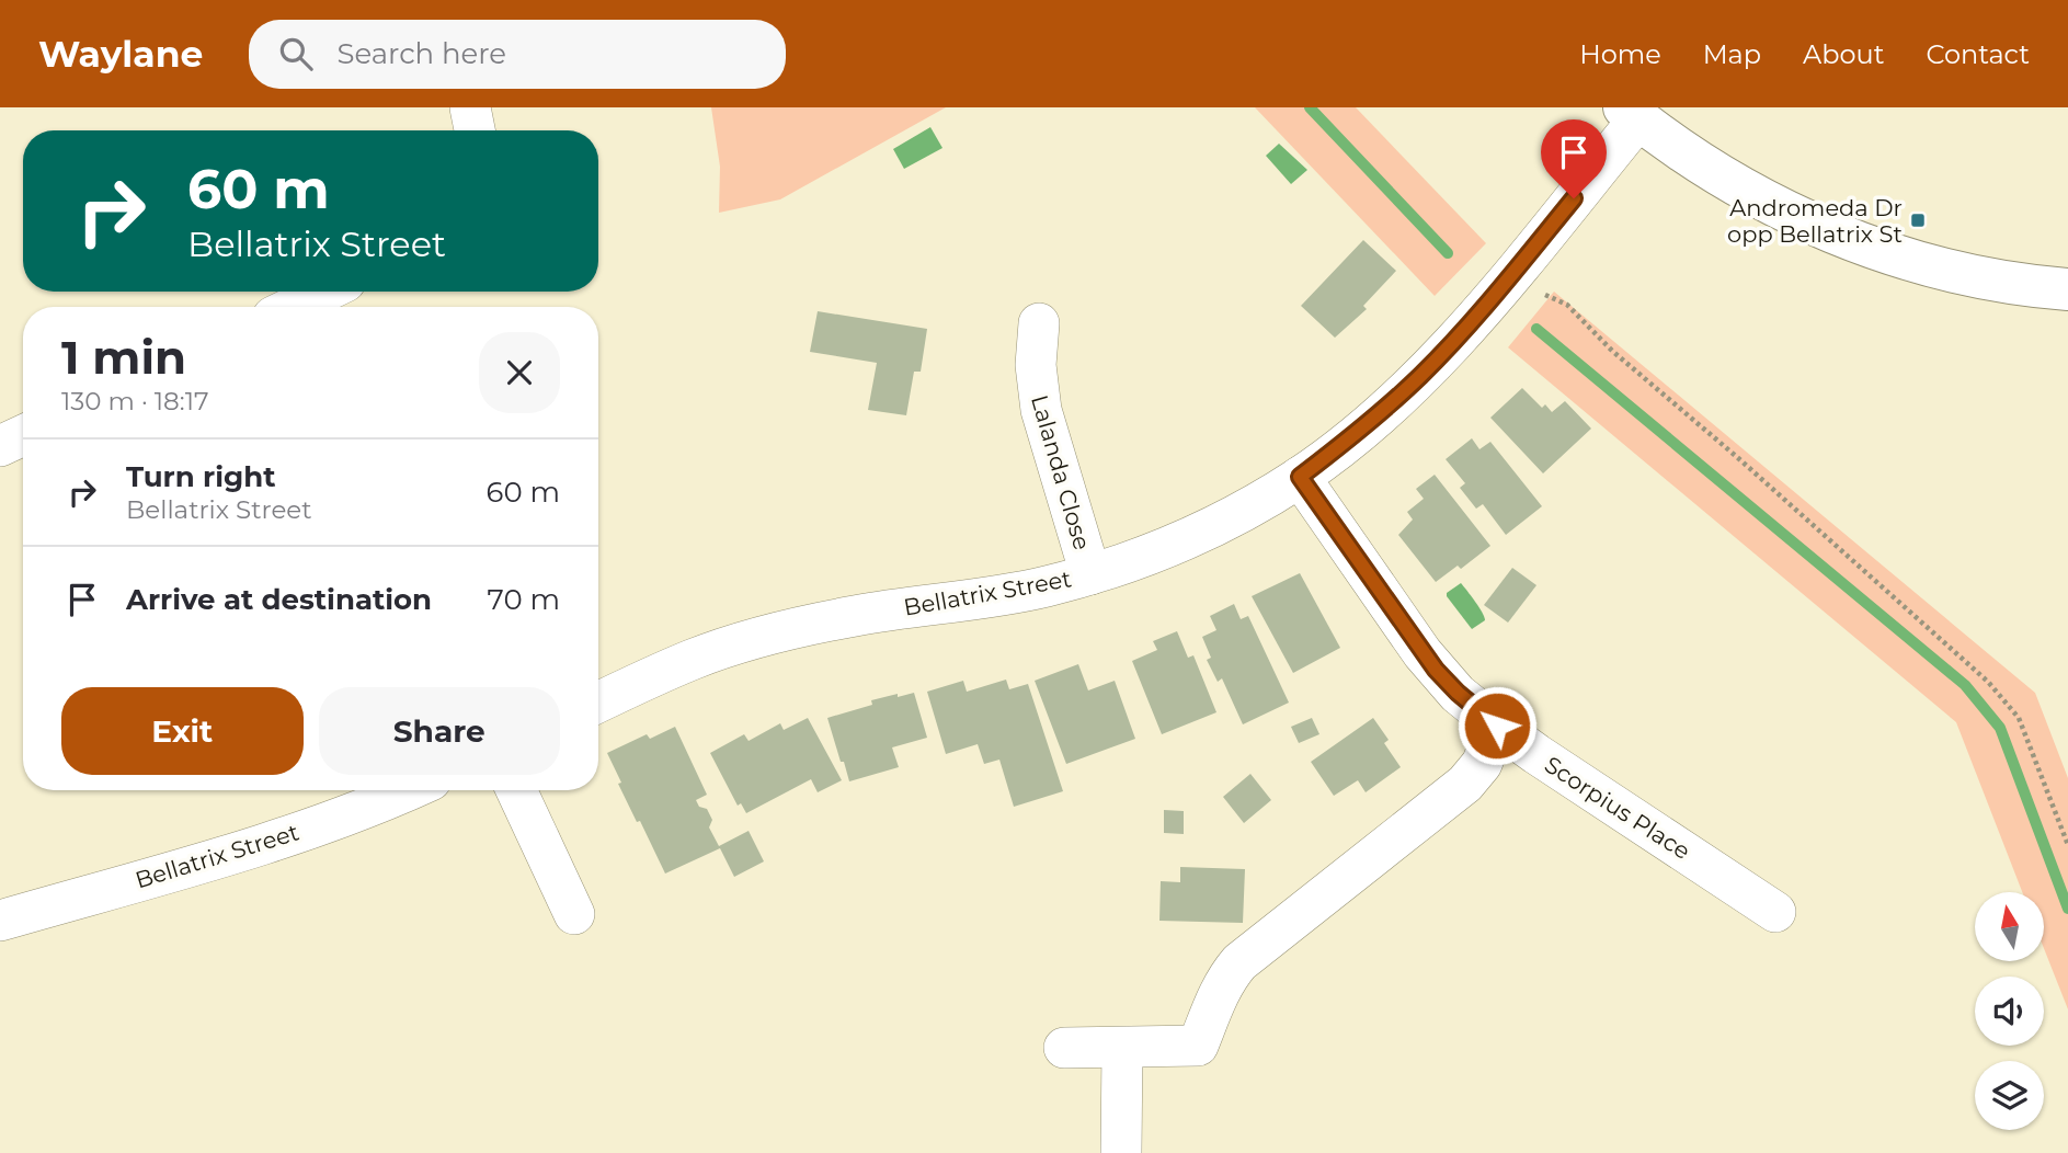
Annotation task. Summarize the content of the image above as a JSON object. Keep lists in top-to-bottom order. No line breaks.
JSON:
{"streets":{"street":["Lalanda Close","Bellatrix Street","Scorpius Place"]},"crossings":[["Lalanda Close","Bellatrix Street"],["Bellatrix Street","Scorpius Place"]],"places":{"transit":["Andromeda Dr opp Bellatrix St"]},"north":"top","page":{"header":"Waylane","search":"Search here","nav":["Home","Map","About","Contact"],"turn":["60 m","Bellatrix Street"],"heading":["1 min","130 m · 18:17"],"list":[{"name":"Turn right","note":"Bellatrix Street","value":"60 m"},{"name":"Arrive at destination","value":"70 m"}],"buttons":["Exit","Share"]}}
